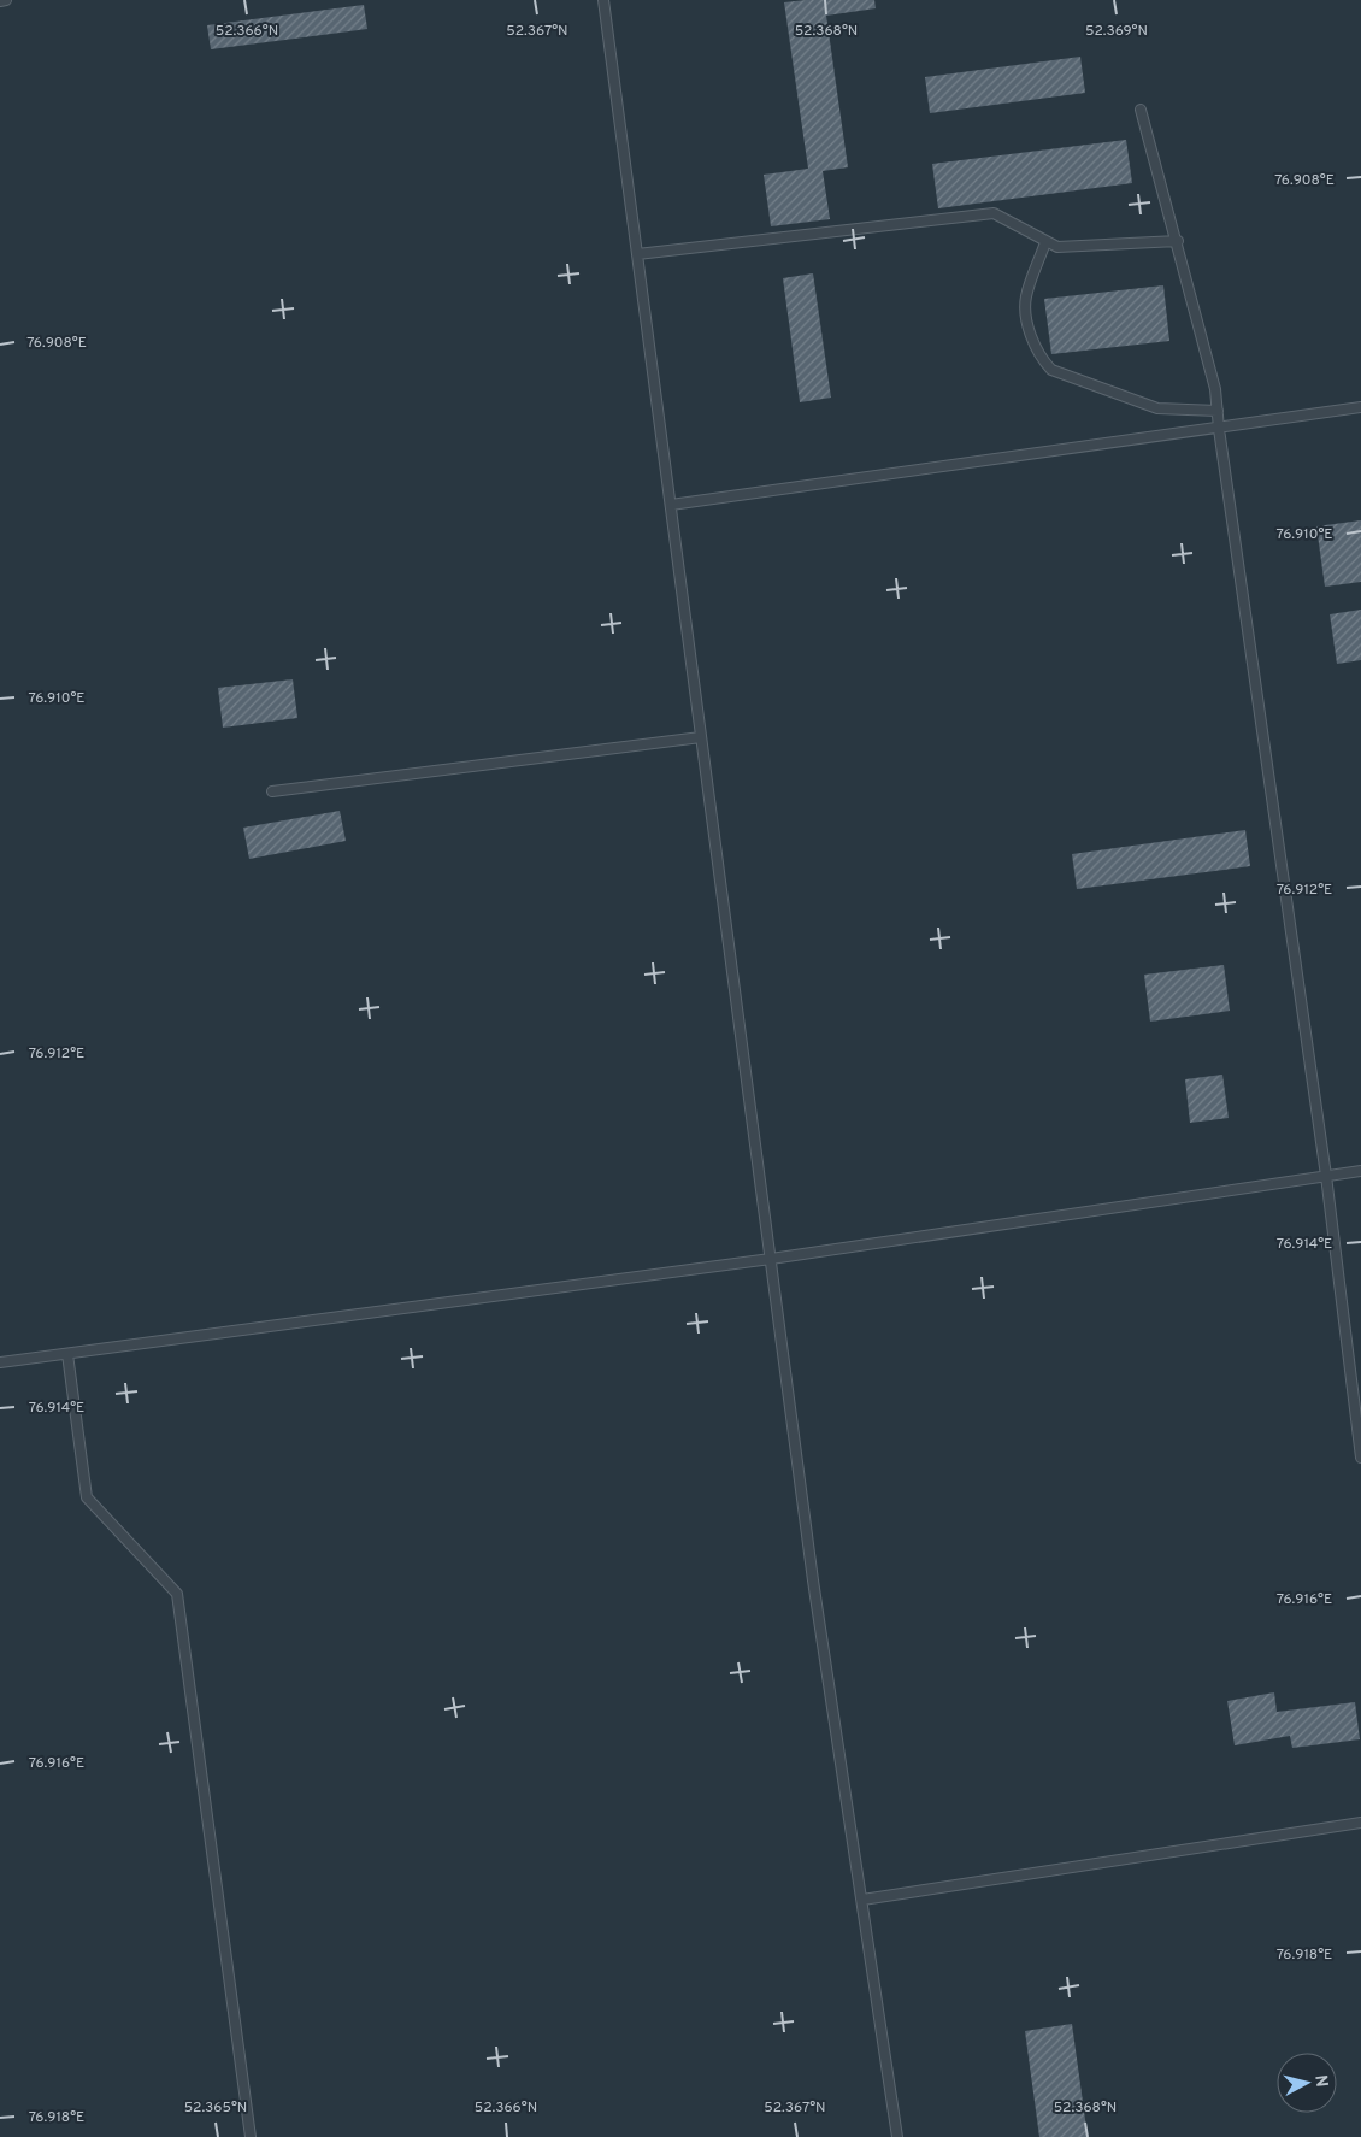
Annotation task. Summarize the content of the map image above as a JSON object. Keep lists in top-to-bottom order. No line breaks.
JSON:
{"north":"right","coordinates":["52.369°N","52.366°N","52.367°N","52.368°N","76.908°E","76.910°E","76.912°E","76.914°E","76.916°E","76.918°E","52.365°N"]}
